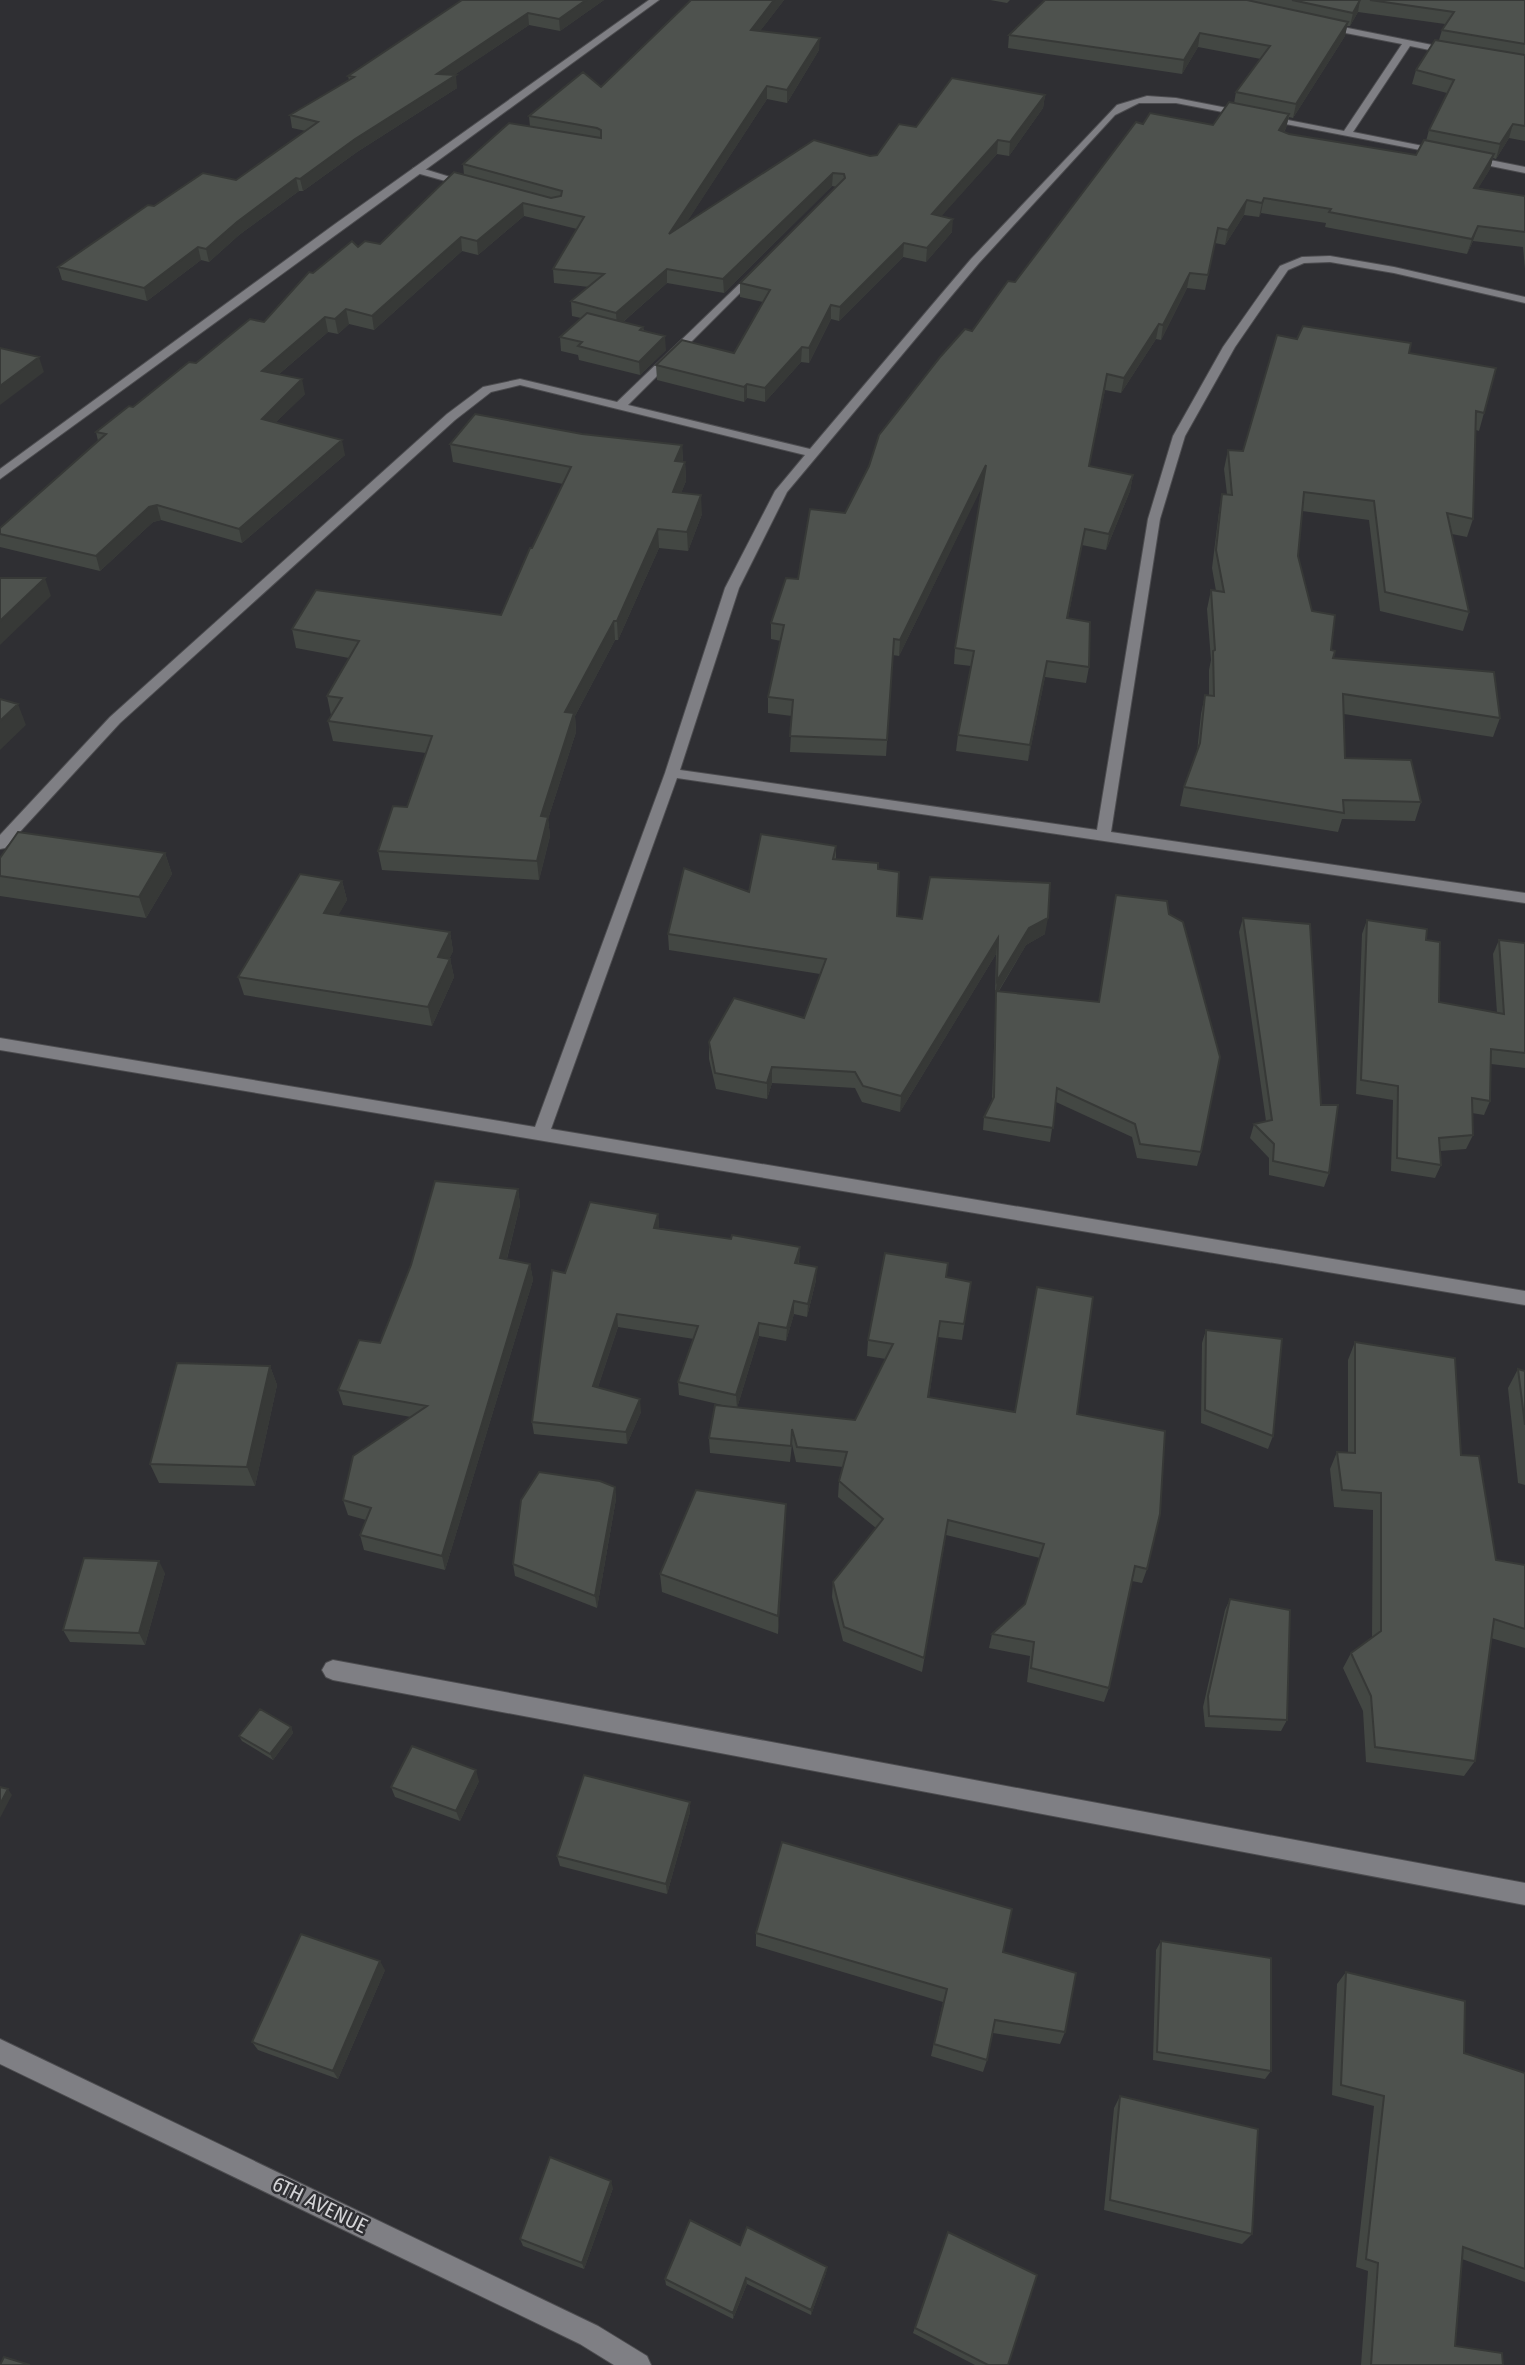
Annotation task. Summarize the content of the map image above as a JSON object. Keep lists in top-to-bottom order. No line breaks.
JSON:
{"streets":{"street":["6TH AVENUE"]}}
